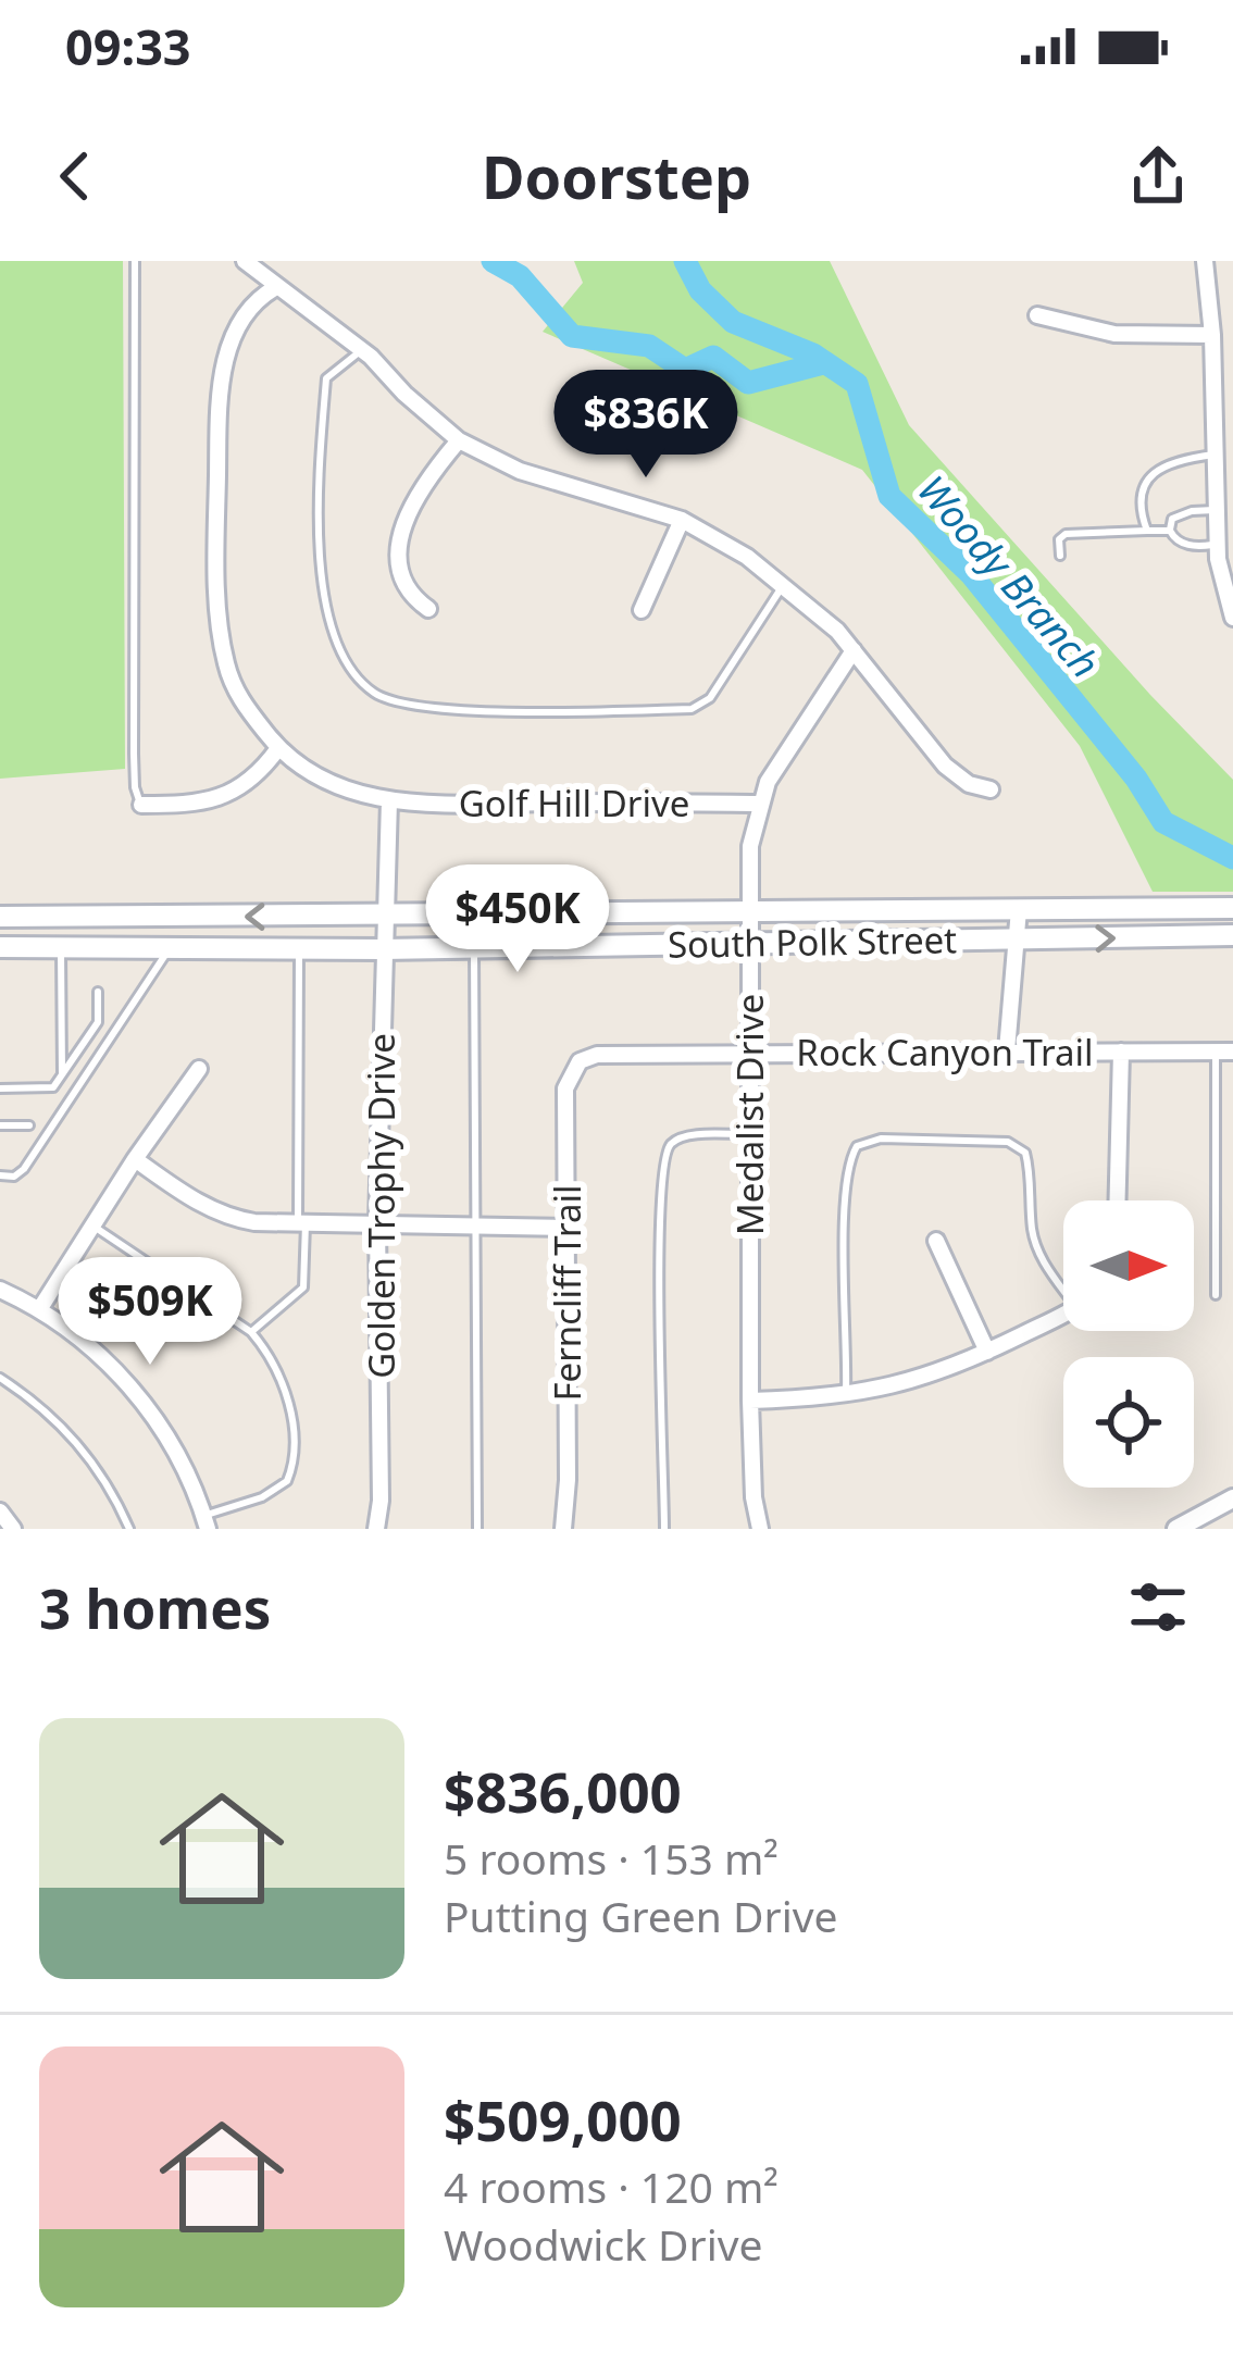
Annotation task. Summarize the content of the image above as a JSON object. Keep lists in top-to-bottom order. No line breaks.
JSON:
{"streets":{"main road":["South Polk Street"],"street":["Golf Hill Drive","Rock Canyon Trail","Medalist Drive","Golden Trophy Drive","Ferncliff Trail"]},"crossings":[["Golf Hill Drive","Medalist Drive"],["Golf Hill Drive","Golden Trophy Drive"],["South Polk Street","Medalist Drive"],["South Polk Street","Golden Trophy Drive"],["Rock Canyon Trail","Medalist Drive"],["Rock Canyon Trail","Ferncliff Trail"]],"water":["Woody Branch"],"north":"right","page":{"status":"09:33","header":"Doorstep","price":["$836K","$450K","$509K"],"heading":"3 homes","list":[{"name":"$836,000","note":"5 rooms · 153 m² · Putting Green Drive"},{"name":"$509,000","note":"4 rooms · 120 m² · Woodwick Drive"}]}}
